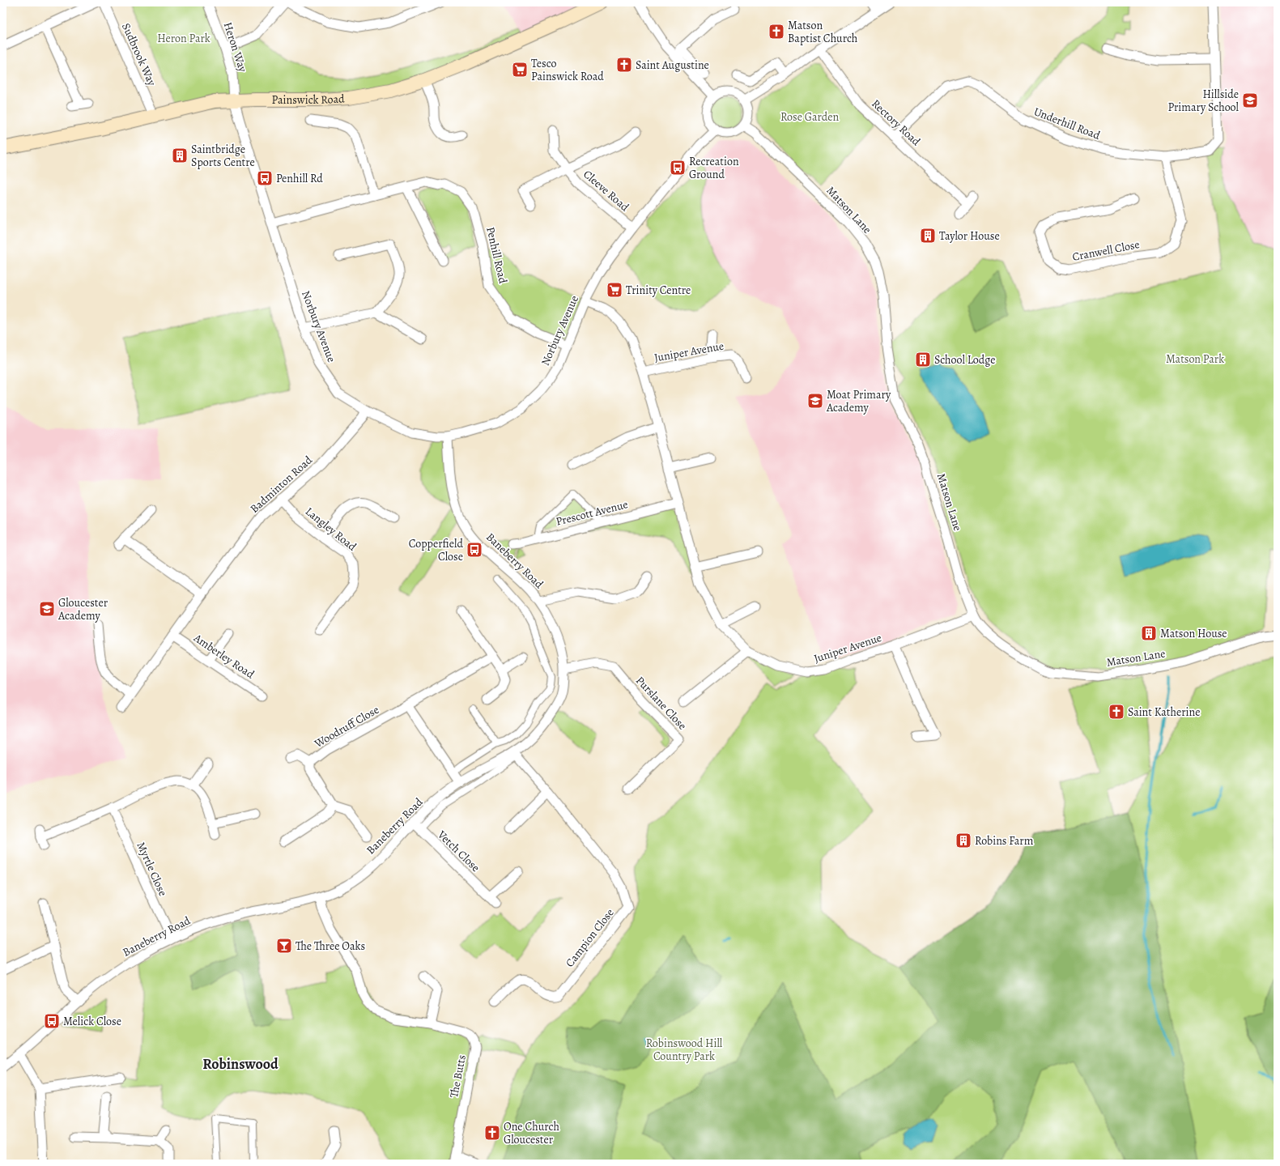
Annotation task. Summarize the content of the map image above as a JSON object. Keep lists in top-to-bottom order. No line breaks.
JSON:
{"streets":{"main road":["Painswick Road"],"street":["Heron Way","Sudbrook Way","Rectory Road","Underhill Road","Cleeve Road","Matson Lane","Cranwell Close","Penhill Road","Norbury Avenue","Juniper Avenue","Badminton Road","Prescott Avenue","Langley Road","Baneberry Road","Amberley Road","Purslane Close","Woodruff Close","Vetch Close","Myrtle Close","Campion Close","The Butts"]},"crossings":[["Heron Way","Painswick Road"],["Heron Way","Norbury Avenue"],["Sudbrook Way","Painswick Road"],["Painswick Road","Norbury Avenue"],["Rectory Road","Underhill Road"],["Underhill Road","Cranwell Close"],["Cleeve Road","Norbury Avenue"],["Matson Lane","Norbury Avenue"],["Matson Lane","Juniper Avenue"],["Penhill Road","Norbury Avenue"],["Norbury Avenue","Juniper Avenue"],["Norbury Avenue","Badminton Road"],["Norbury Avenue","Baneberry Road"],["Juniper Avenue","Prescott Avenue"],["Badminton Road","Langley Road"],["Badminton Road","Amberley Road"],["Baneberry Road","Purslane Close"],["Baneberry Road","Vetch Close"],["Baneberry Road","Myrtle Close"],["Baneberry Road","Campion Close"],["Baneberry Road","The Butts"]],"districts":["Robinswood"],"parks":["Heron Park","Rose Garden","Matson Park","Robinswood Hill Country Park"],"places":{"church":["Matson Baptist Church","Saint Augustine","Saint Katherine","One Church Gloucester"],"supermarket":["Tesco Painswick Road","Trinity Centre"],"school or university":["Hillside Primary School","Moat Primary Academy","Gloucester Academy"],"building":["Saintbridge Sports Centre","Taylor House","School Lodge","Matson House","Robins Farm"],"bus stop":["Recreation Ground","Penhill Rd","Copperfield Close","Melick Close"],"bar":["The Three Oaks"]}}
